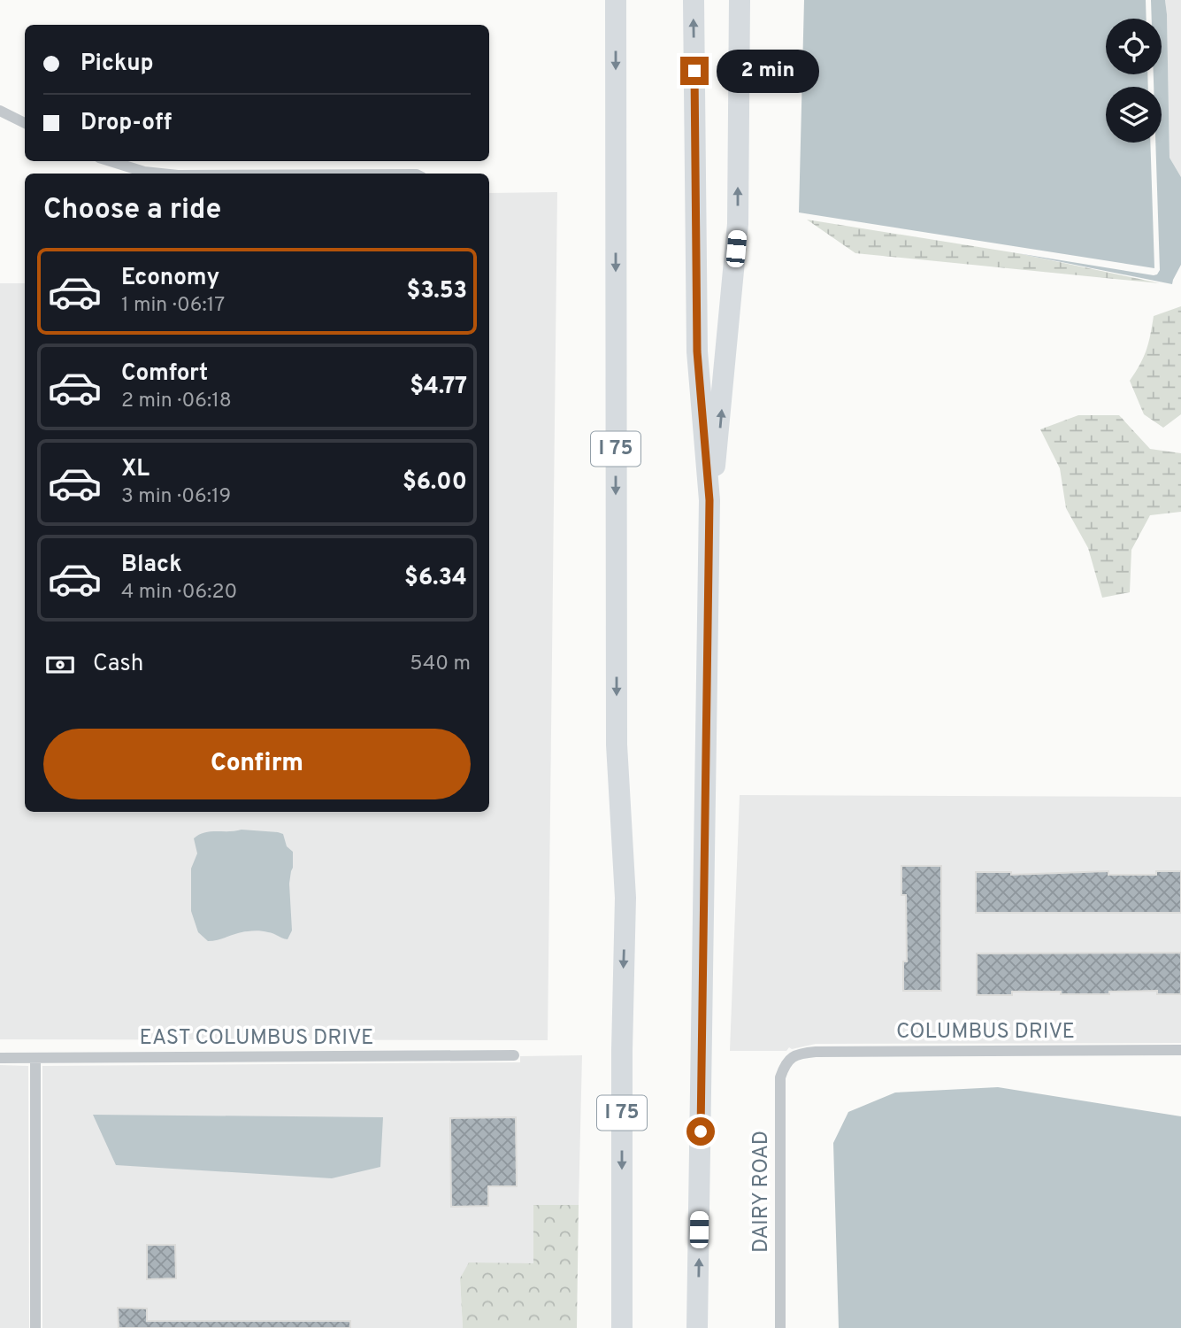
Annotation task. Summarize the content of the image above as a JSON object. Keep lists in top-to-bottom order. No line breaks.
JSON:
{"streets":{"highway":["I 75"],"street":["COLUMBUS DRIVE","EAST COLUMBUS DRIVE","DAIRY ROAD"]},"crossings":[["COLUMBUS DRIVE","DAIRY ROAD"]],"page":{"banner":["Pickup","Drop-off"],"bubble":"2 min","heading":"Choose a ride","list":[{"name":"Economy","note":"1 min · 06:17","value":"$3.53"},{"name":"Comfort","note":"2 min · 06:18","value":"$4.77"},{"name":"XL","note":"3 min · 06:19","value":"$6.00"},{"name":"Black","note":"4 min · 06:20","value":"$6.34"}],"pay":["Cash","540 m"],"buttons":"Confirm"}}
